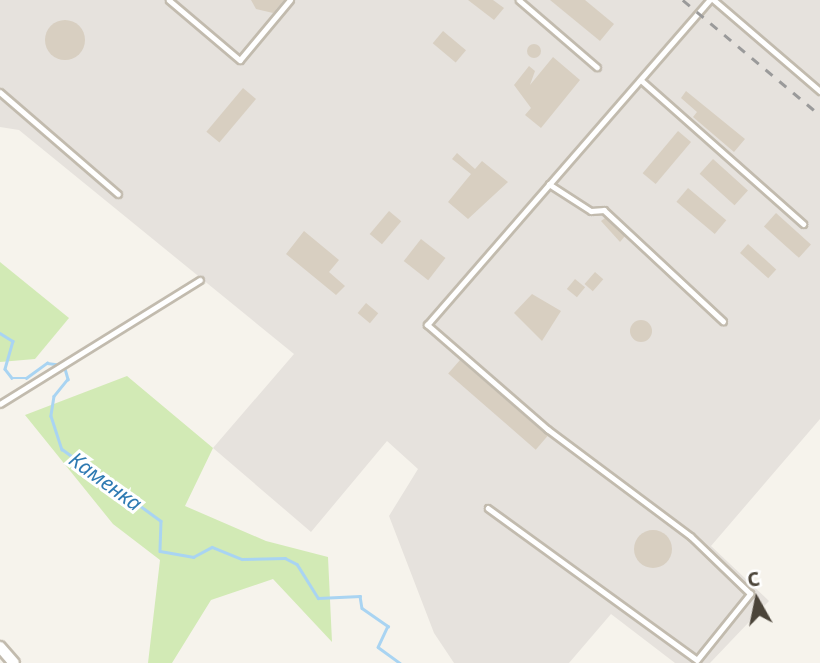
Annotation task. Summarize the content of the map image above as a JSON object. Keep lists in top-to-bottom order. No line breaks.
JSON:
{"water":["Каменка"],"north":"top"}
